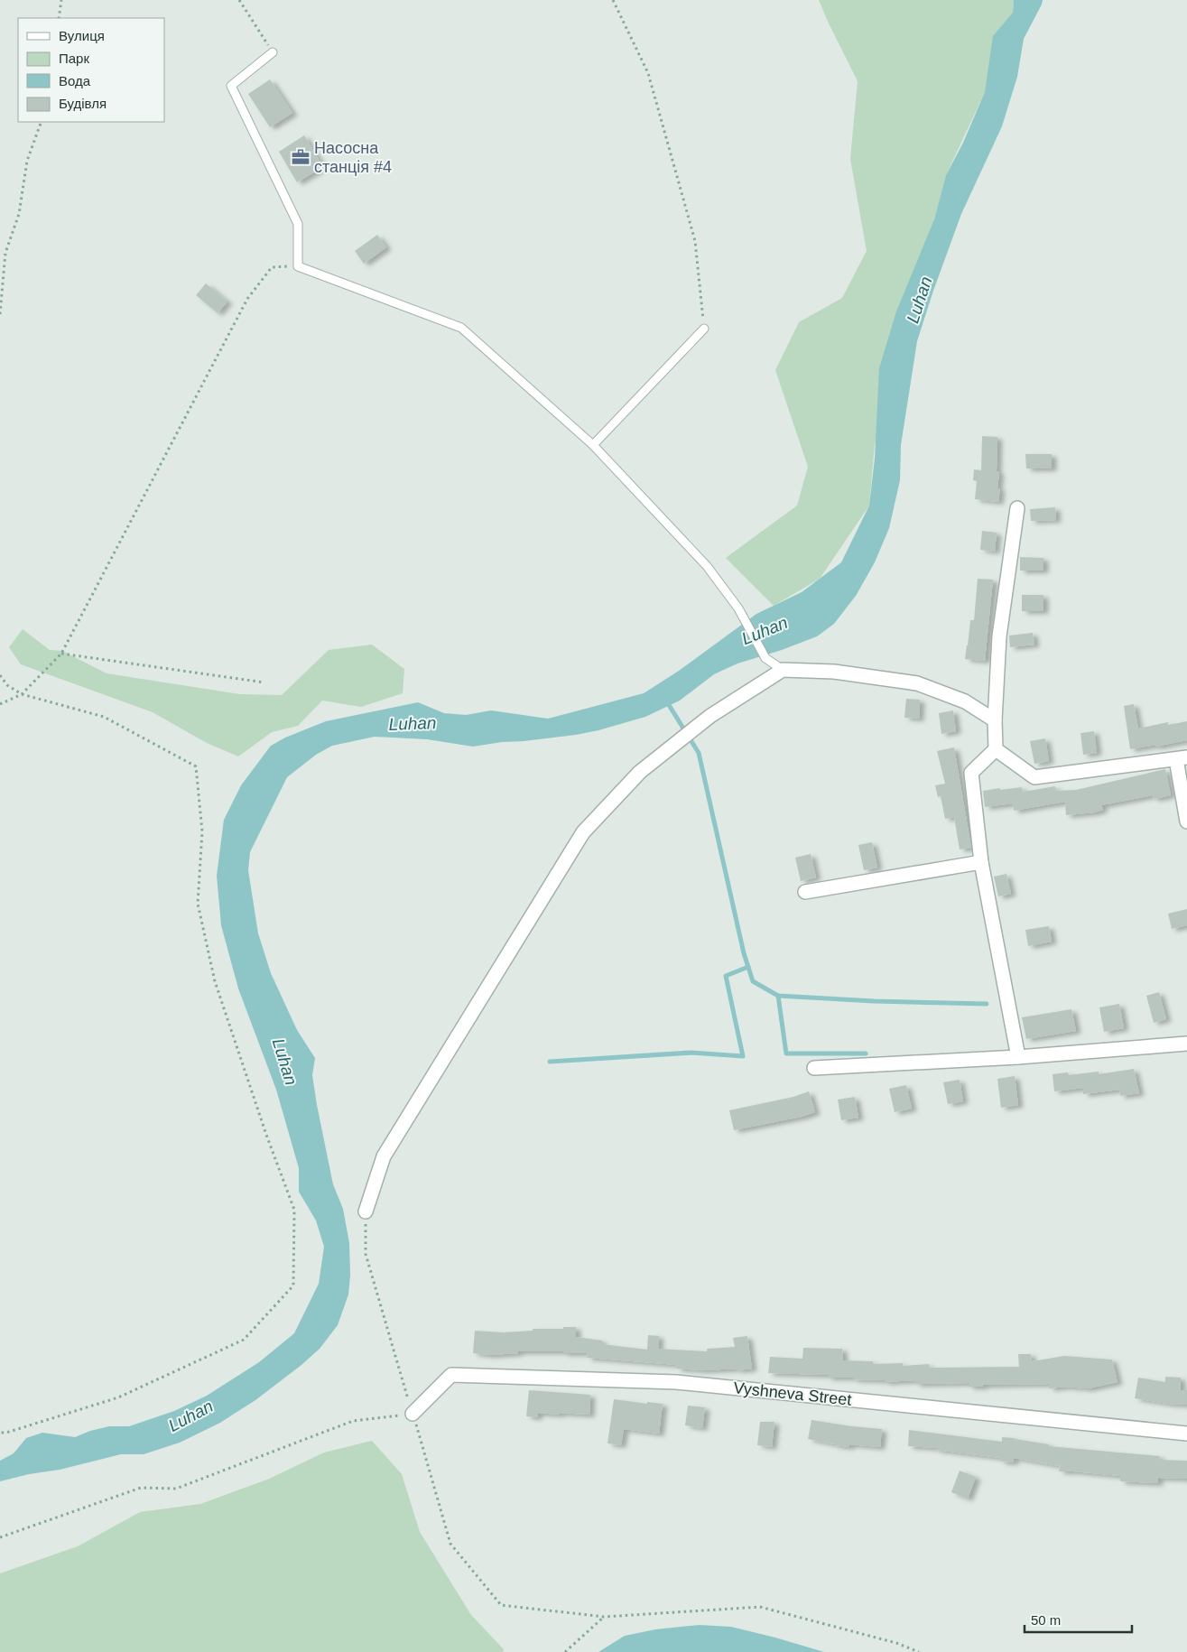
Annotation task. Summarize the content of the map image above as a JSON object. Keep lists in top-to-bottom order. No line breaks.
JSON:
{"streets":{"street":["Vyshneva Street"]},"water":["Luhan"],"places":{"office":["Насосна станція #4"]},"legend":["Вулиця","Парк","Вода","Будівля"],"scale_bar":"50 m"}
